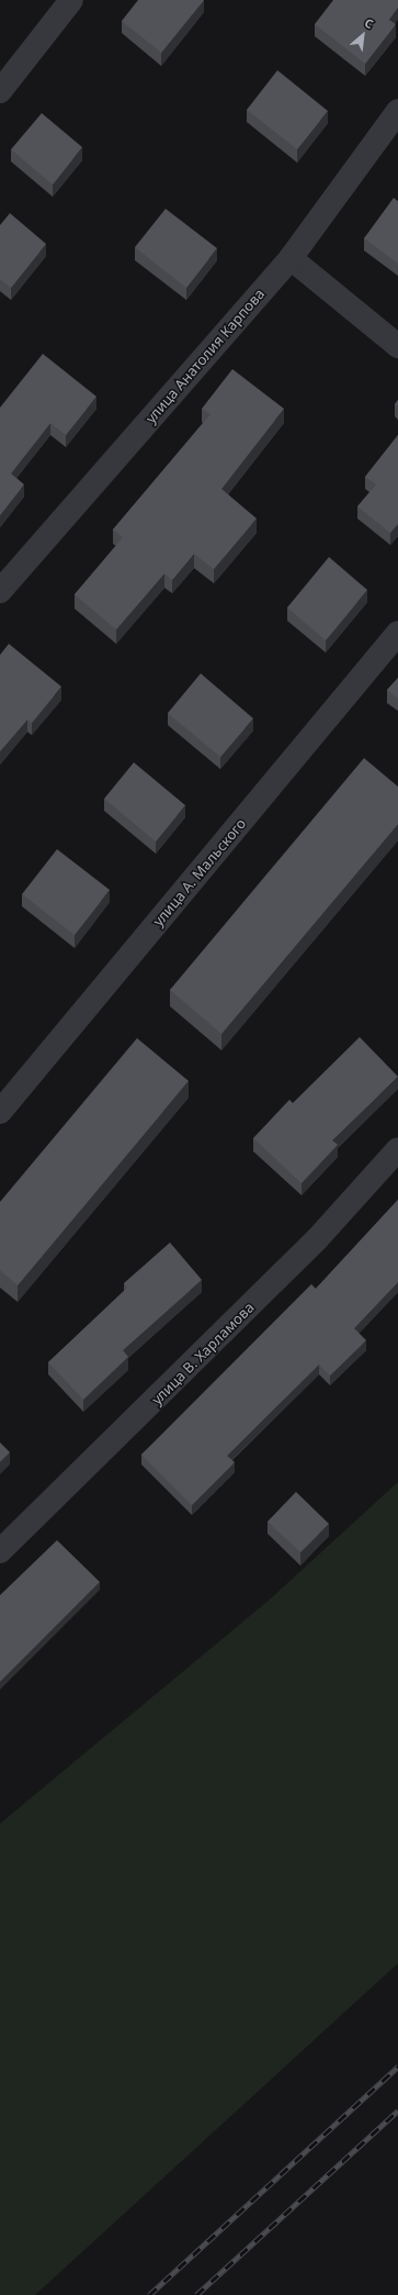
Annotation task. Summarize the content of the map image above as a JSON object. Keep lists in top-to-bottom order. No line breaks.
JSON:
{"streets":{"street":["улица Анатолия Карпова","улица А. Мальского","улица В. Харламова"]},"north":"top right"}
